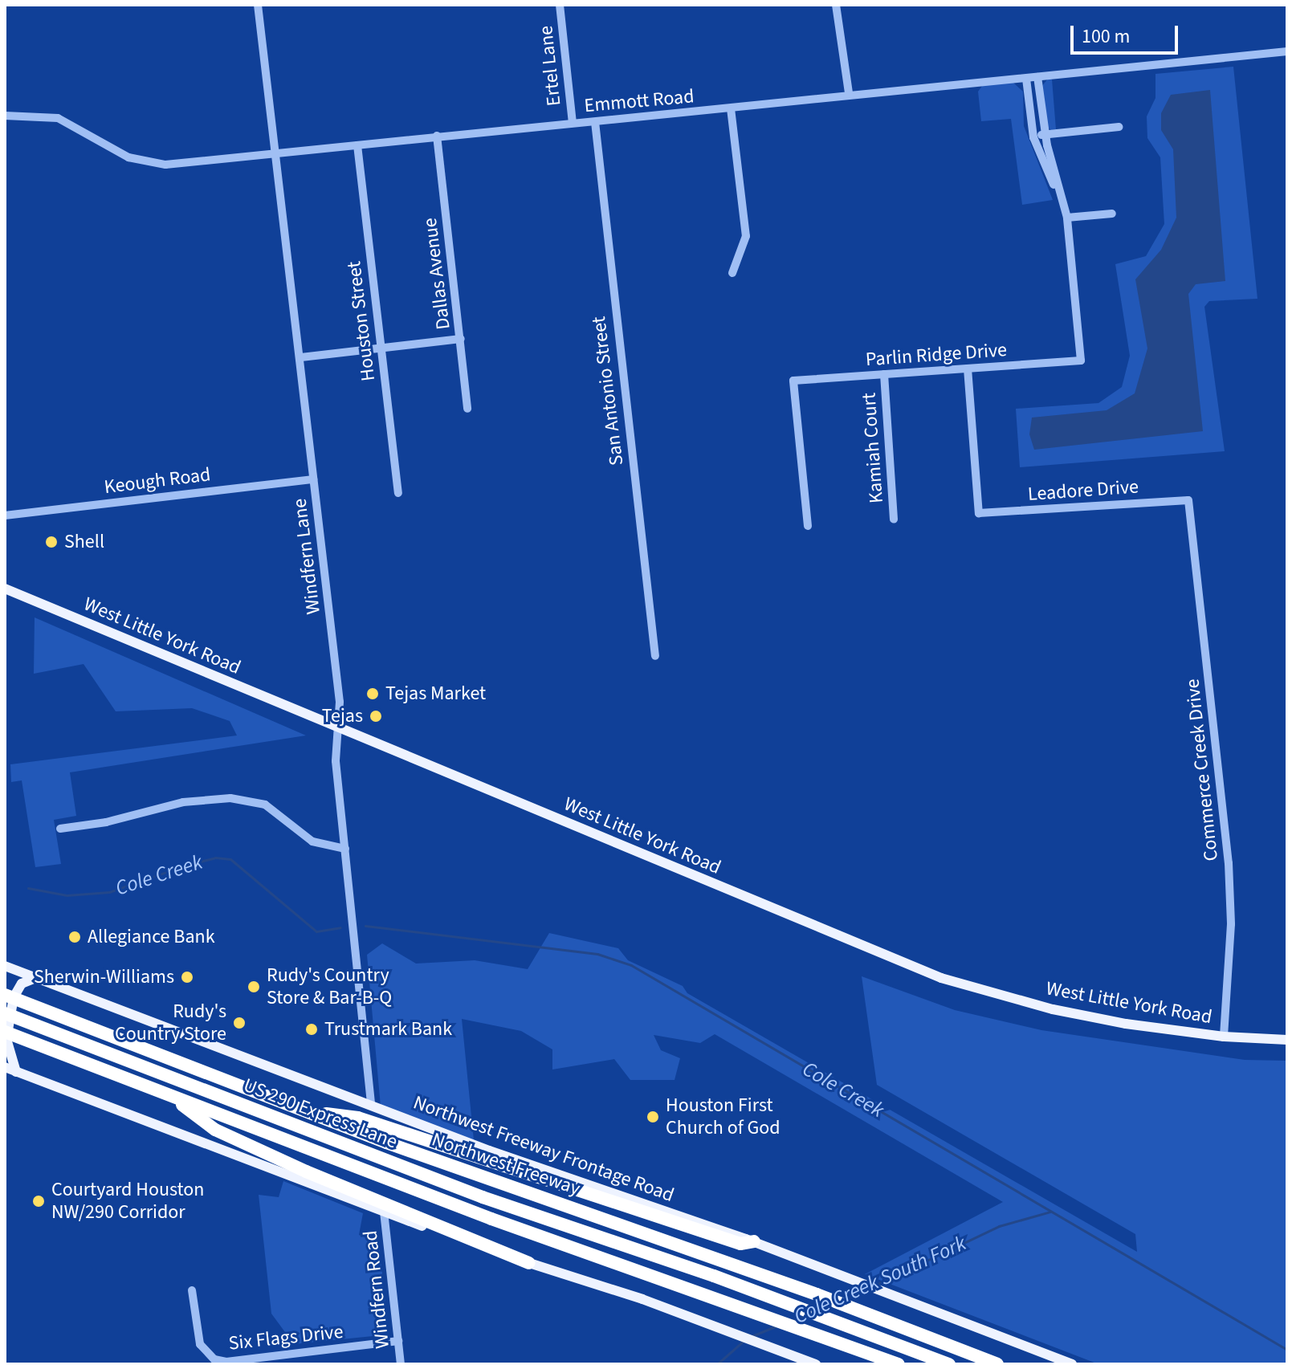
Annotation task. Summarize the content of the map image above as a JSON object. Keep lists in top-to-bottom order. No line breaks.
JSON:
{"streets":{"highway":["US 290 Express Lane","Northwest Freeway"],"main road":["West Little York Road","Northwest Freeway Frontage Road"],"street":["Ertel Lane","Emmott Road","Dallas Avenue","Houston Street","Parlin Ridge Drive","San Antonio Street","Kamiah Court","Keough Road","Leadore Drive","Windfern Lane","Commerce Creek Drive","Windfern Road","Six Flags Drive"]},"crossings":[["Ertel Lane","Emmott Road"],["Emmott Road","Dallas Avenue"],["Emmott Road","Houston Street"],["Emmott Road","San Antonio Street"],["Emmott Road","Windfern Lane"],["Parlin Ridge Drive","Kamiah Court"],["Parlin Ridge Drive","Leadore Drive"],["Keough Road","Windfern Lane"],["Leadore Drive","Commerce Creek Drive"],["Windfern Lane","West Little York Road"],["Windfern Lane","Northwest Freeway Frontage Road"],["West Little York Road","Commerce Creek Drive"],["Windfern Road","Six Flags Drive"]],"water":["Cole Creek","Cole Creek South Fork"],"places":["Shell","Tejas Market","Tejas","Allegiance Bank","Sherwin-Williams","Rudy's Country Store & Bar-B-Q","Rudy's Country Store","Trustmark Bank","Houston First Church of God","Courtyard Houston NW/290 Corridor"],"scale_bar":"100 m"}
